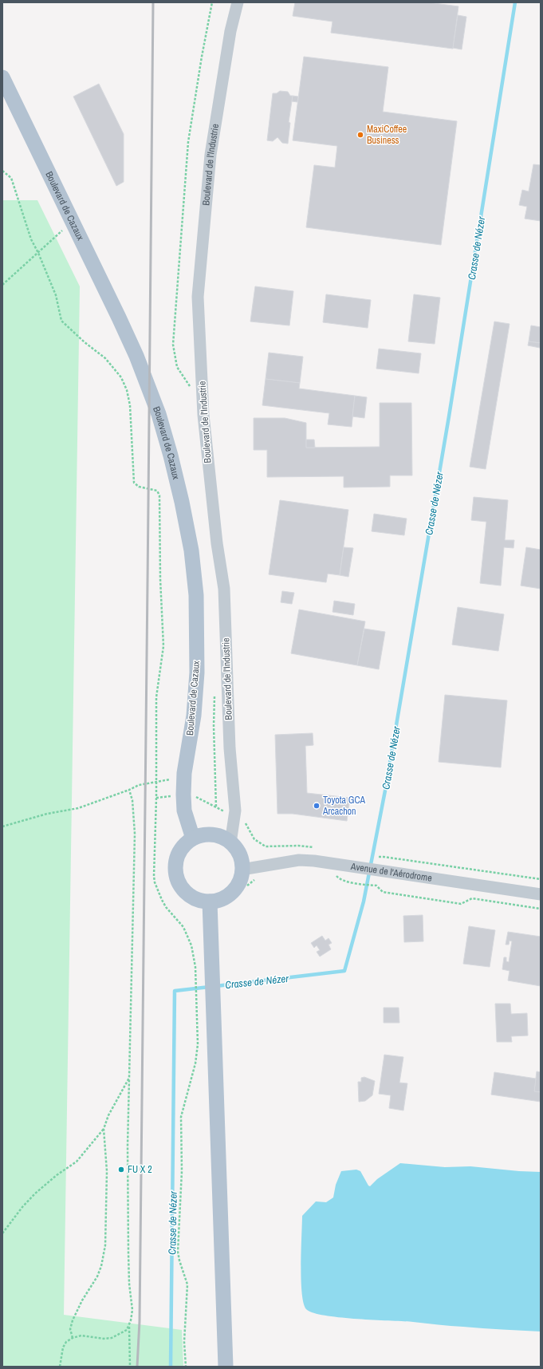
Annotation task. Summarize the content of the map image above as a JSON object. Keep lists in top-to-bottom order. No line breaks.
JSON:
{"streets":{"main road":["Boulevard de Cazaux"],"street":["Boulevard de l'Industrie","Avenue de l'Aérodrome"]},"crossings":[["Boulevard de l'Industrie","Boulevard de Cazaux"],["Boulevard de l'Industrie","Avenue de l'Aérodrome"],["Boulevard de Cazaux","Avenue de l'Aérodrome"]],"water":["Crasse de Nézer"],"places":["MaxiCoffee Business","Toyota GCA Arcachon","FU X 2"]}
